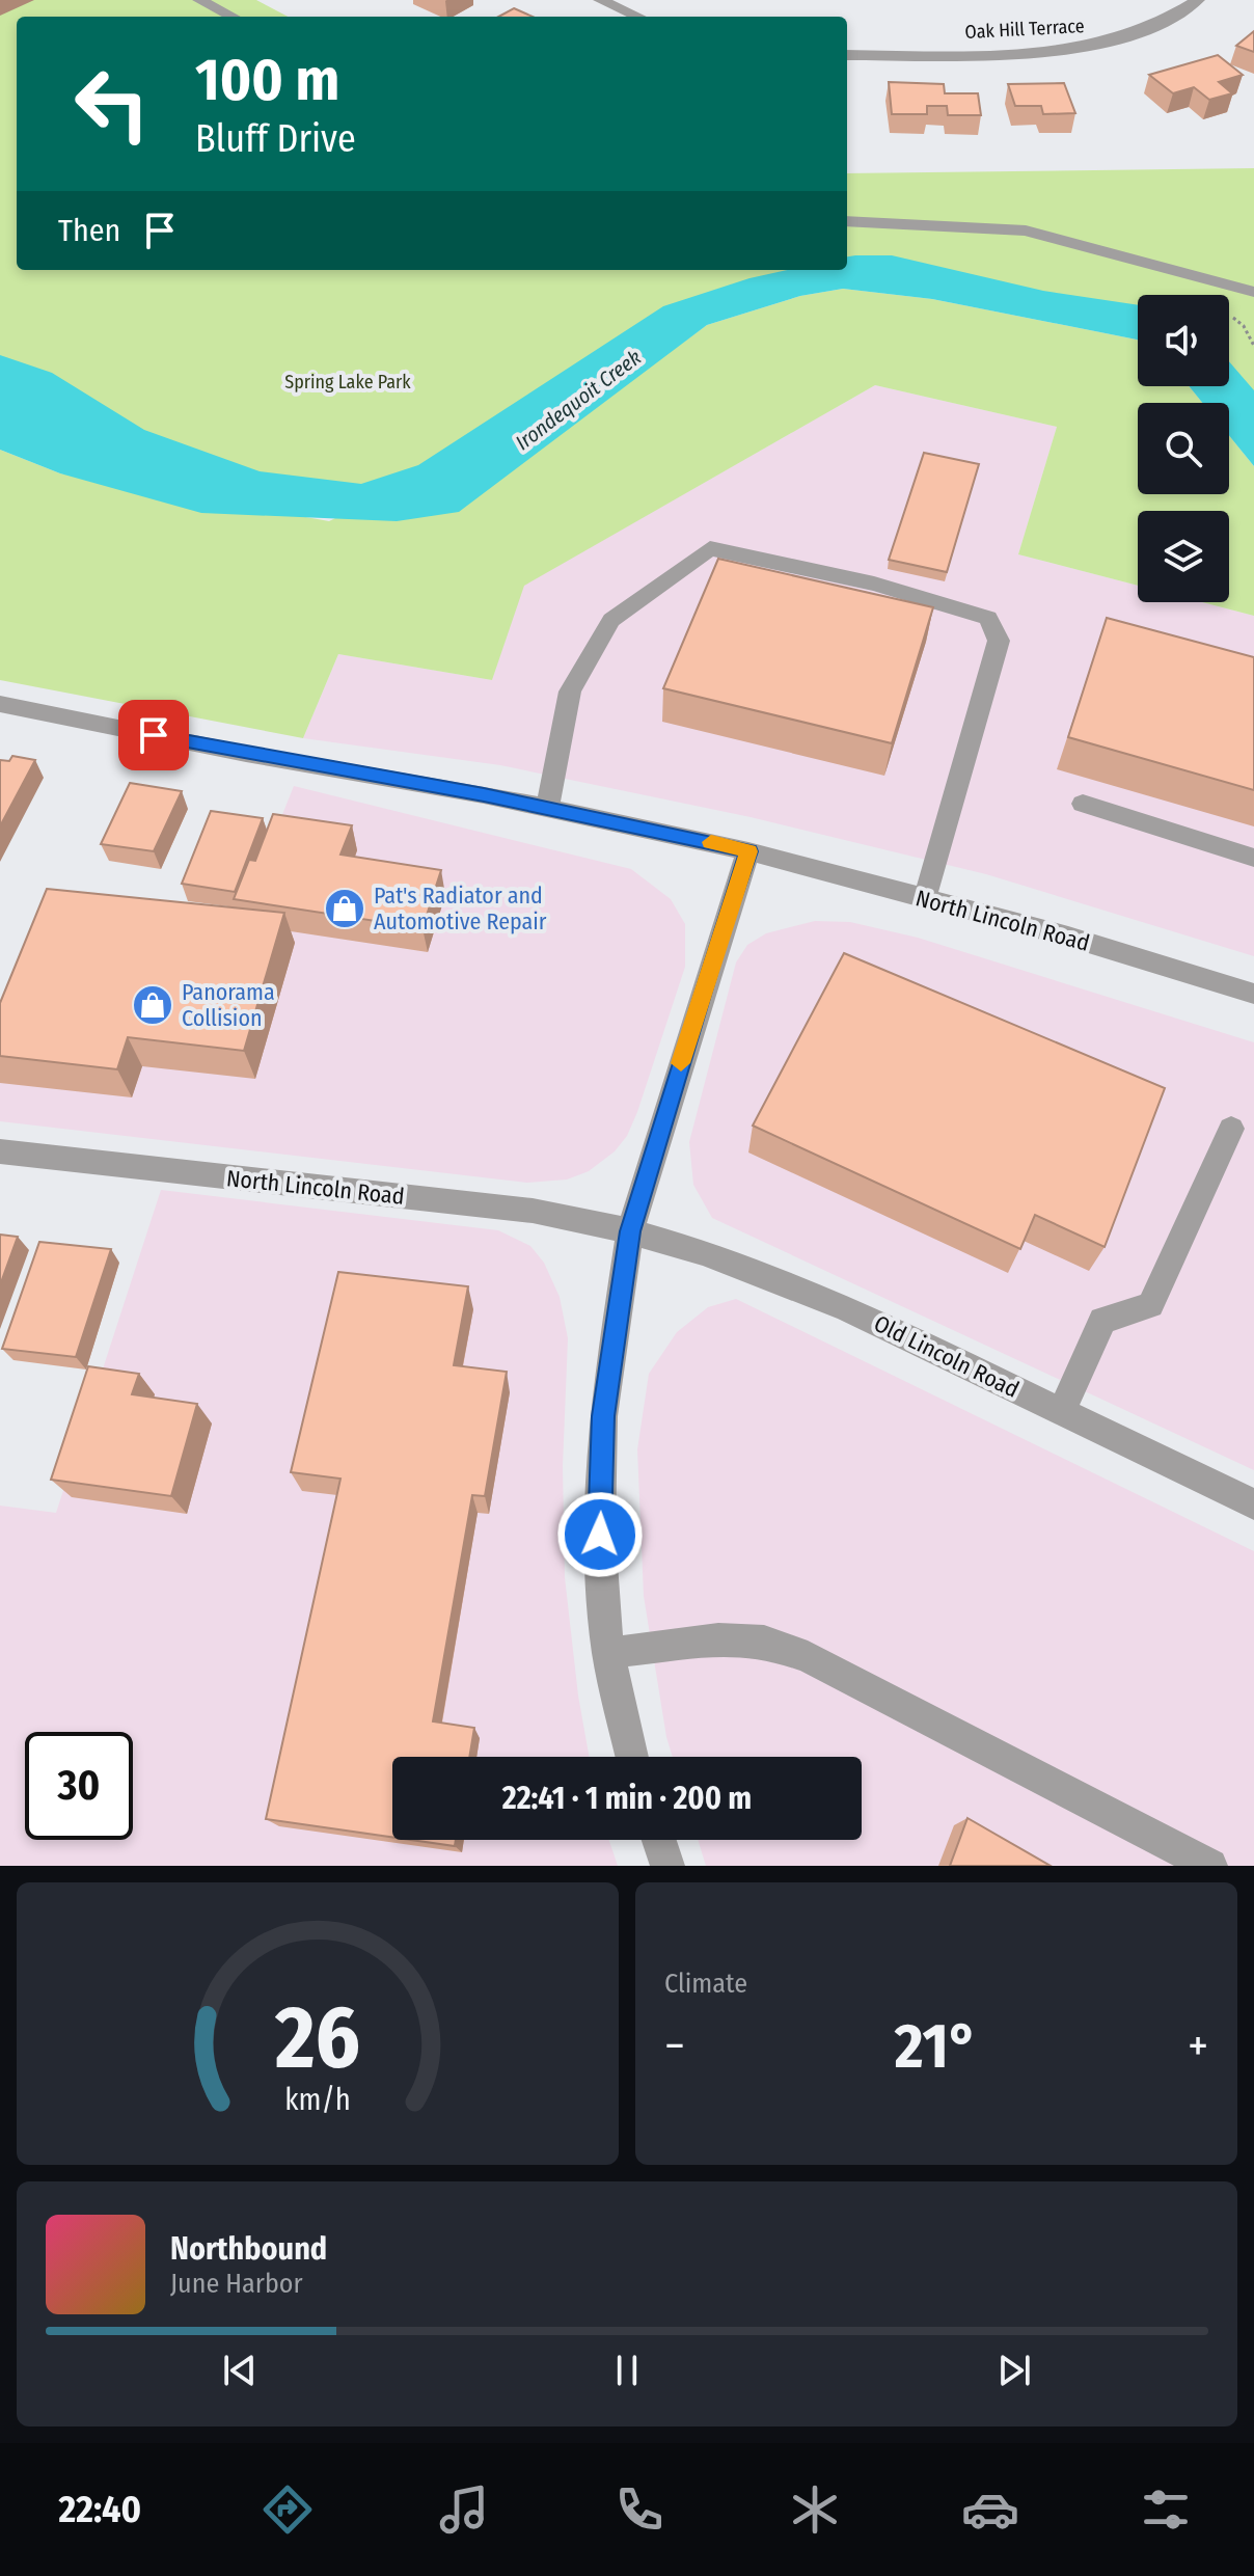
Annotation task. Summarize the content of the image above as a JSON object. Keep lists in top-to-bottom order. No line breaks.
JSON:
{"streets":{"street":["Oak Hill Terrace","North Lincoln Road","Old Lincoln Road"]},"crossings":[["North Lincoln Road","Old Lincoln Road"]],"water":["Irondequoit Creek"],"parks":["Spring Lake Park"],"places":{"shop":["Pat's Radiator and Automotive Repair","Panorama Collision"]},"page":{"turn":["100 m","Bluff Drive"],"then":"Then","limit":"30","trip":"22:41 · 1 min · 200 m","tile":"Climate","heat":["−","21°","+"],"song":["Northbound","June Harbor"],"tabs":"22:40","gauge":["26","km/h"]}}
